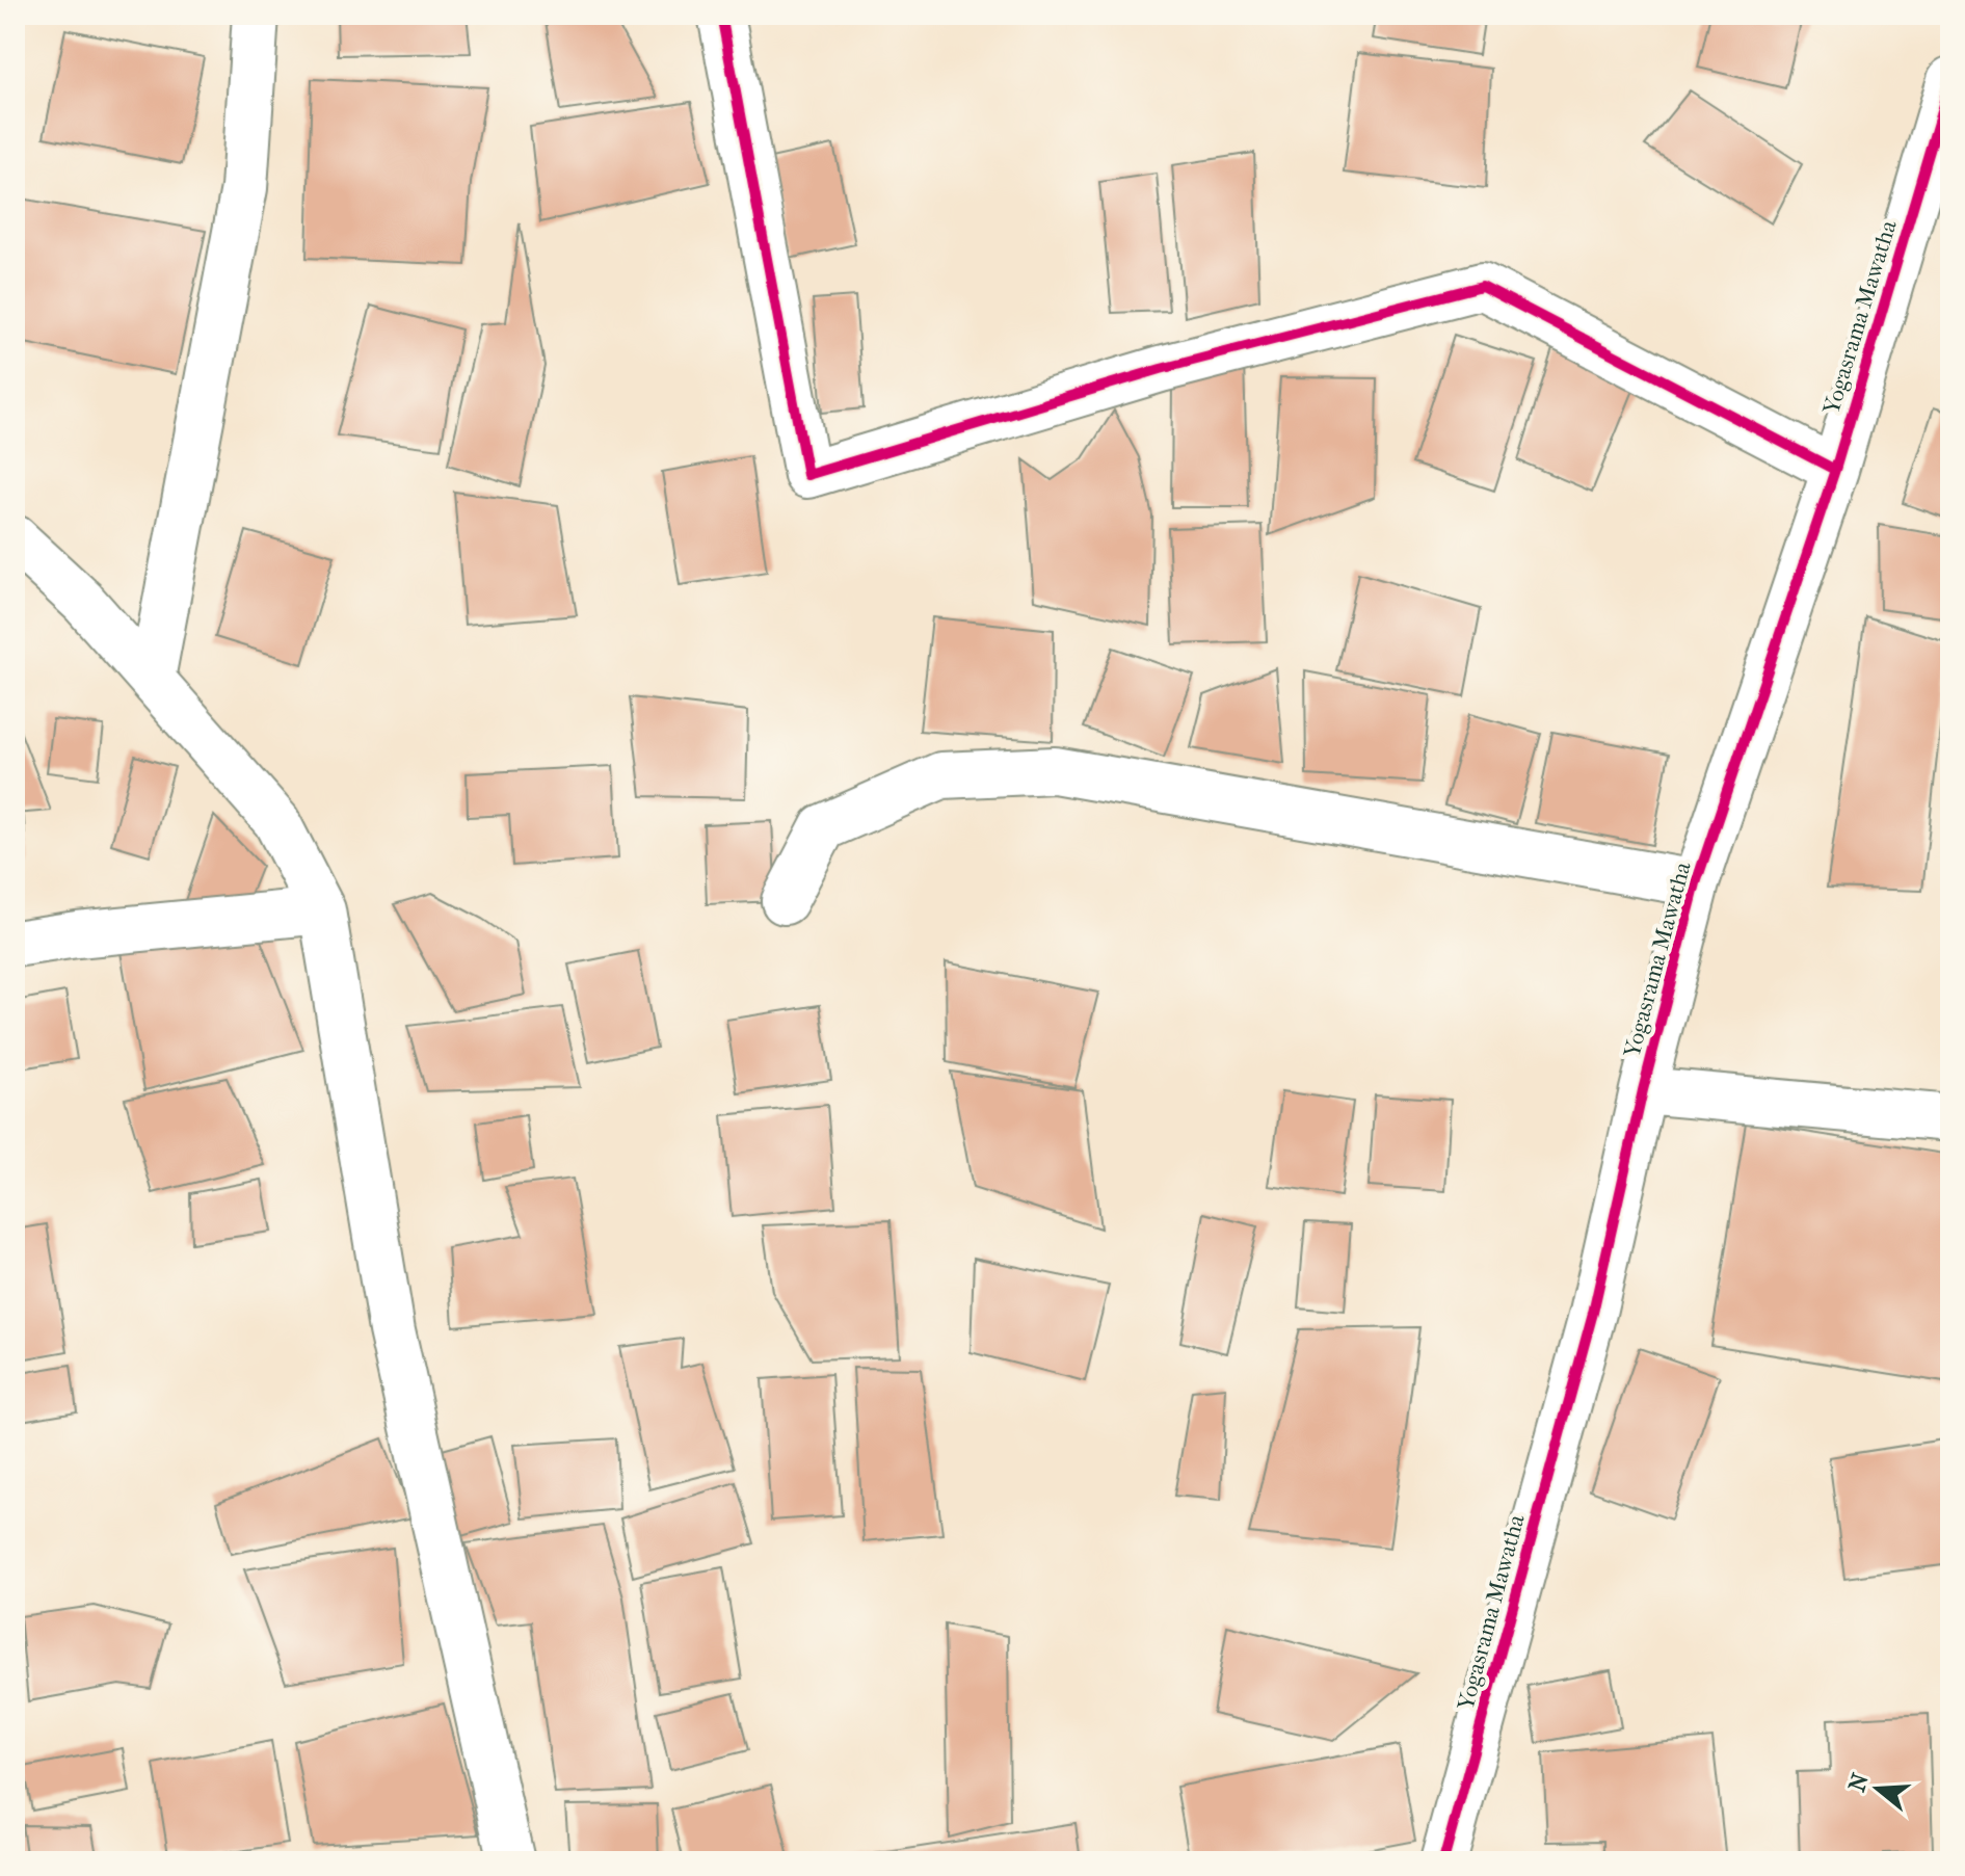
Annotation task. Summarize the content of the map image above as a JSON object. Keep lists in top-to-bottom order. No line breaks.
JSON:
{"streets":{"street":["Yogasrama Mawatha"]},"north":"left"}
